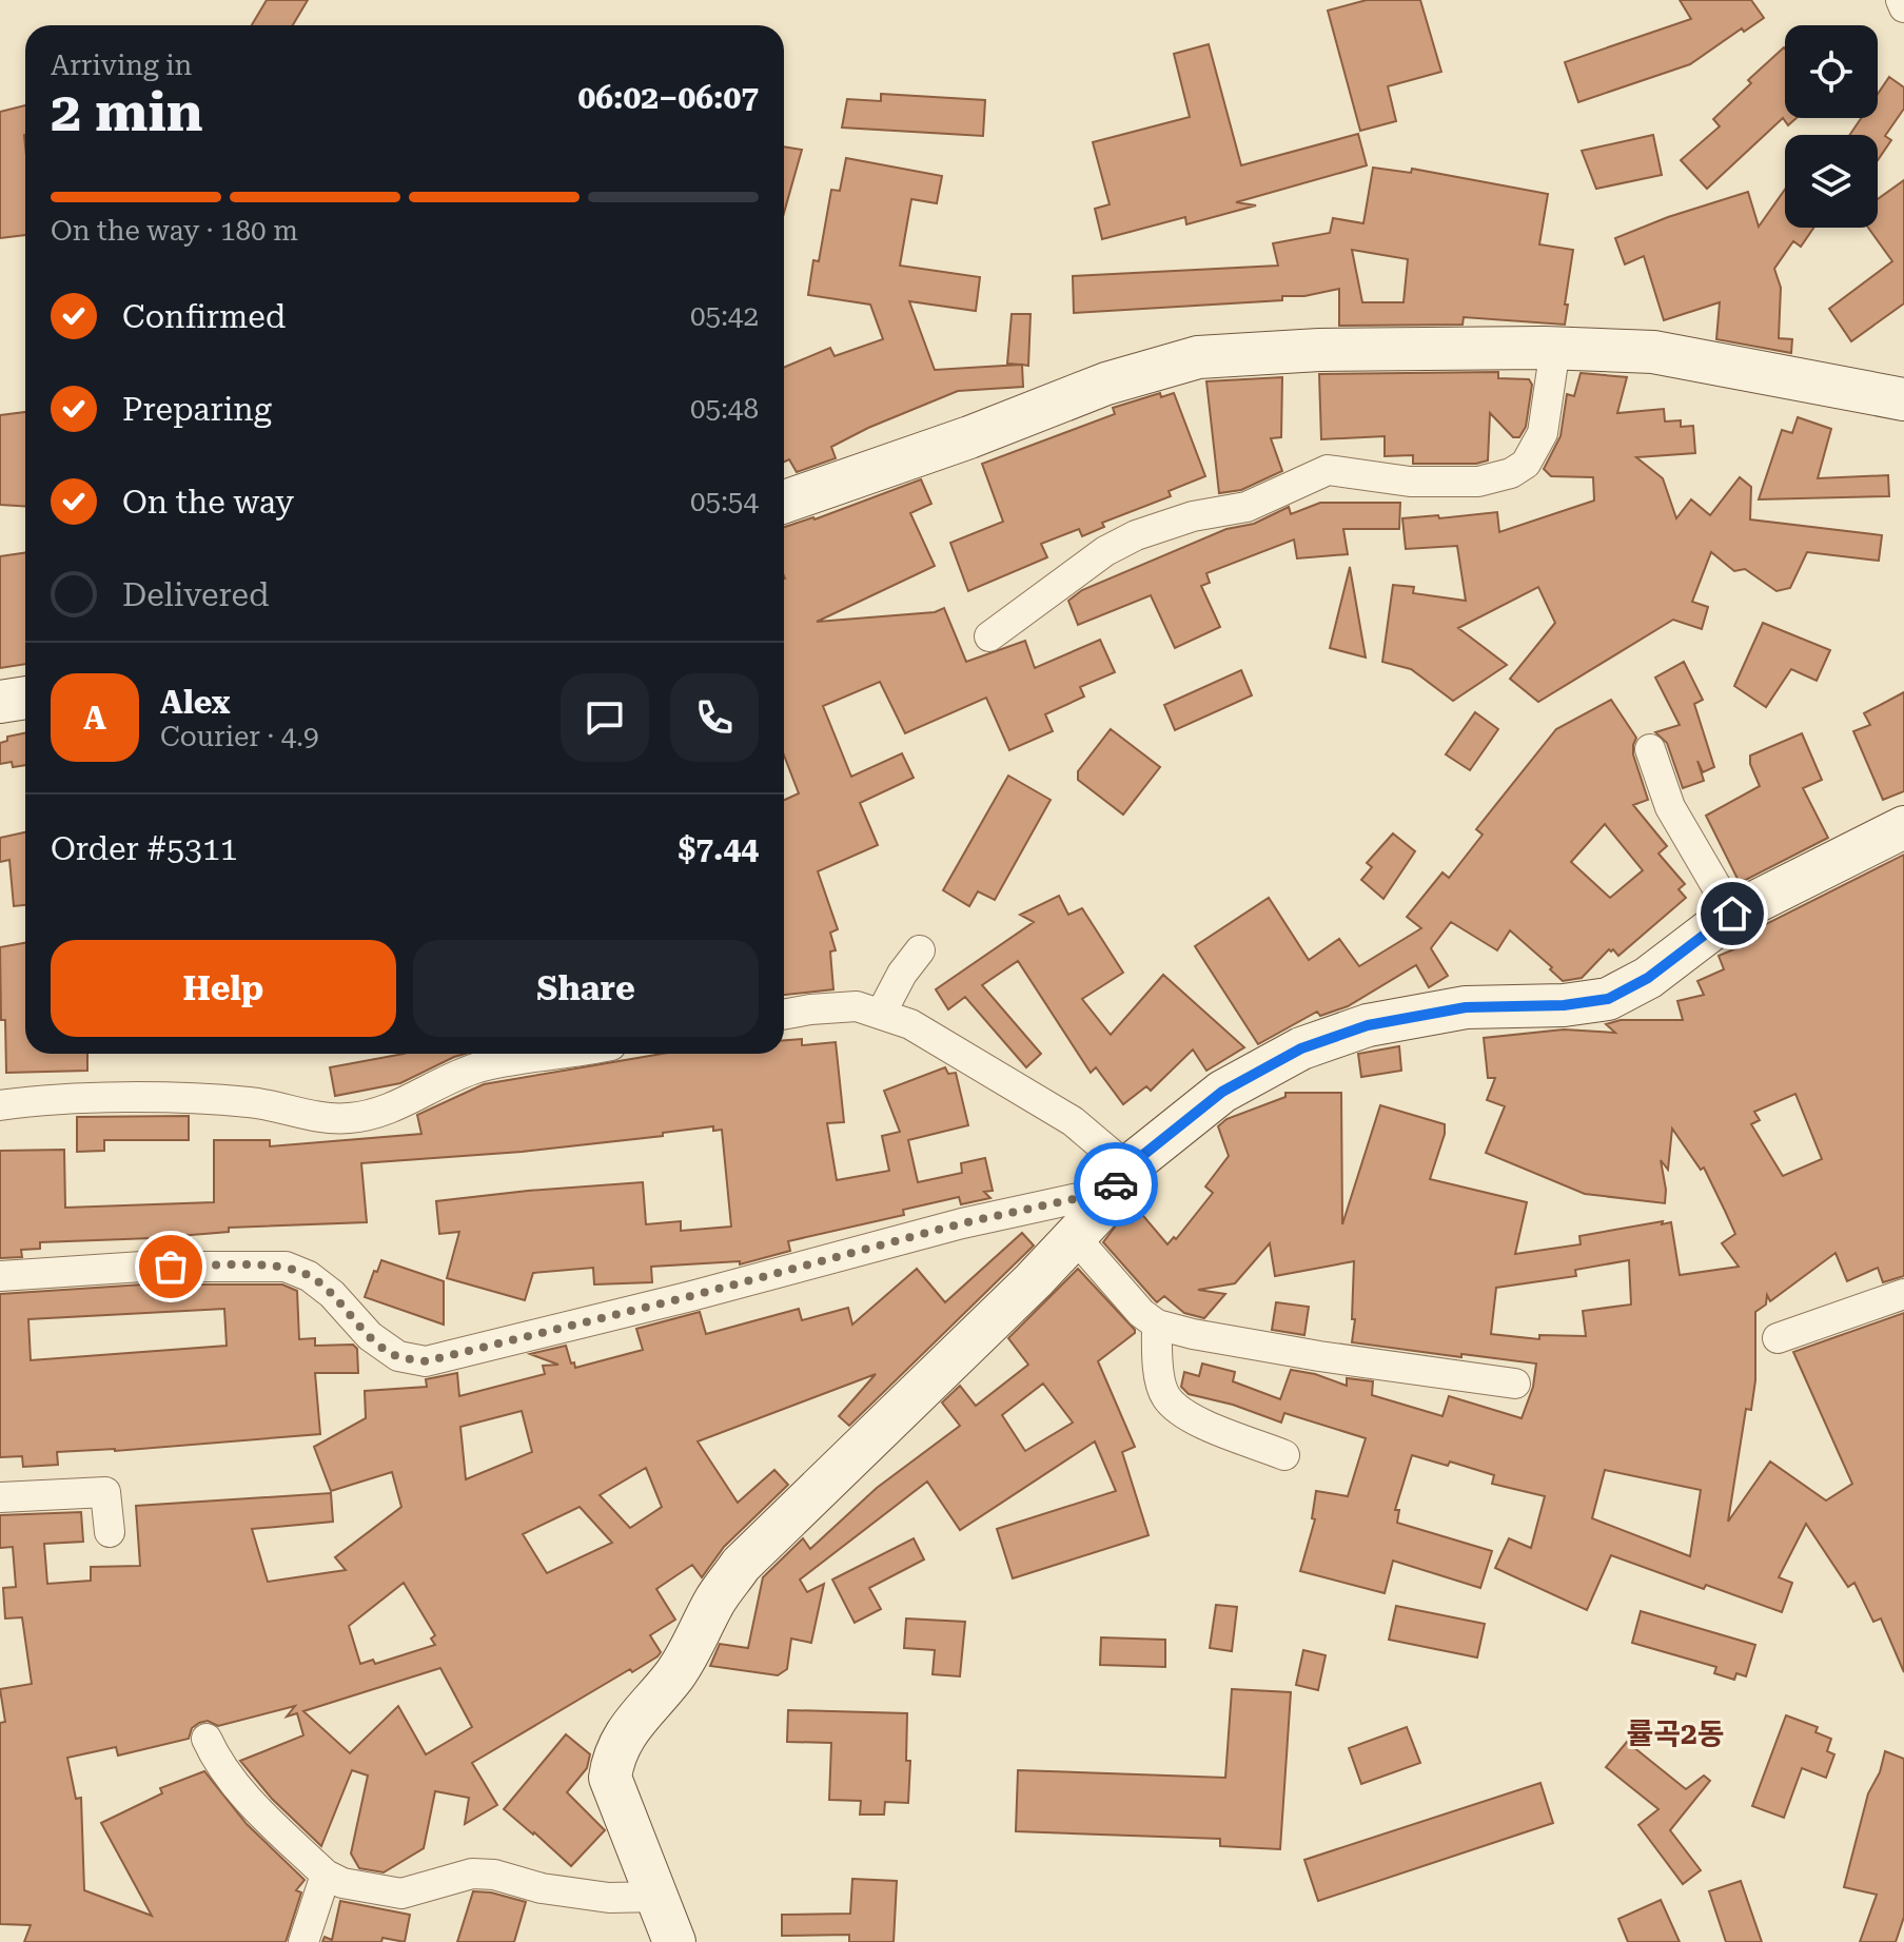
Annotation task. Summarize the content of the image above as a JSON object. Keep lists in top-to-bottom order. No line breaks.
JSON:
{"districts":["률곡2동"],"page":{"heading":["2 min","Arriving in","06:02–06:07"],"panel":["Alex","Courier · 4.9","Order #5311","$7.44"],"bar":"On the way · 180 m","list":[["Confirmed","05:42"],["Preparing","05:48"],["On the way","05:54"],"Delivered"],"round":"A","buttons":["Help","Share"]}}
